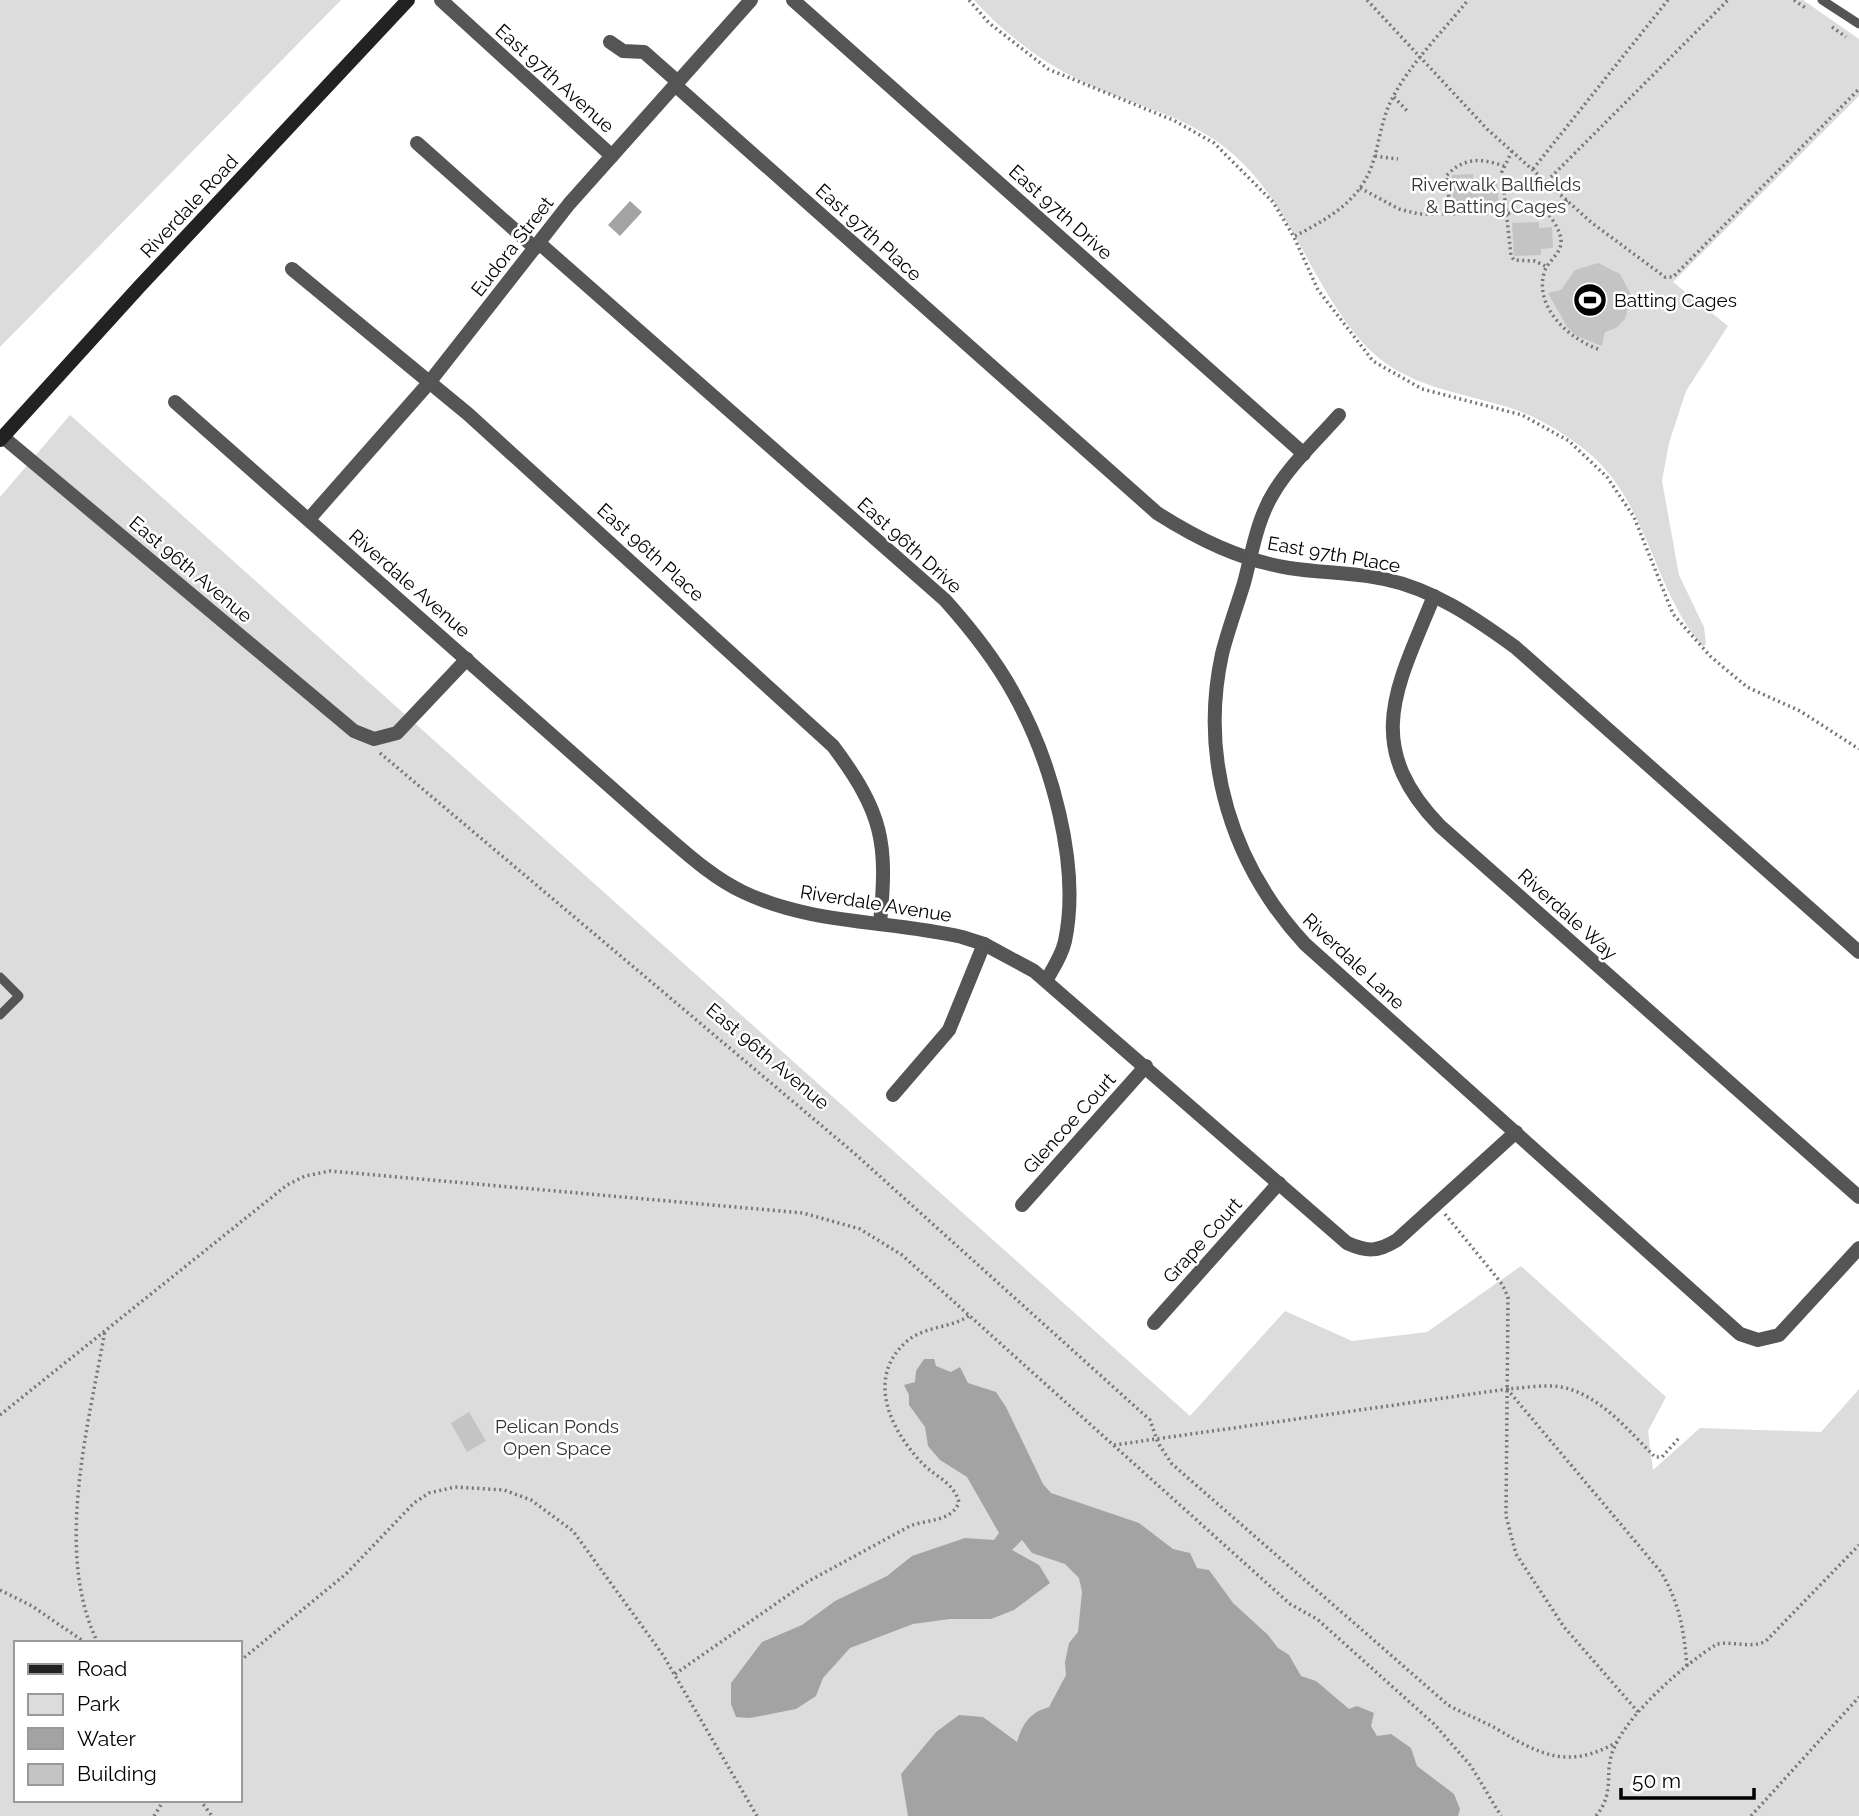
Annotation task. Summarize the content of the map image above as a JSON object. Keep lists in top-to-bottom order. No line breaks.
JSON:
{"streets":{"street":["East 97th Avenue","Riverdale Road","East 97th Drive","East 97th Place","Eudora Street","East 96th Drive","East 96th Place","East 96th Avenue","Riverdale Avenue","Riverdale Way","Riverdale Lane","Glencoe Court","Grape Court"]},"crossings":[["East 97th Avenue","Eudora Street"],["Riverdale Road","East 96th Avenue"],["East 97th Drive","Riverdale Lane"],["East 97th Place","Eudora Street"],["East 97th Place","Riverdale Way"],["East 97th Place","Riverdale Lane"],["Eudora Street","East 96th Drive"],["Eudora Street","East 96th Place"],["Eudora Street","Riverdale Avenue"],["East 96th Drive","Riverdale Avenue"],["East 96th Place","Riverdale Avenue"],["East 96th Avenue","Riverdale Avenue"],["Riverdale Avenue","Riverdale Lane"],["Riverdale Avenue","Glencoe Court"],["Riverdale Avenue","Grape Court"]],"parks":["Riverwalk Ballfields & Batting Cages","Pelican Ponds Open Space"],"places":{"sports":["Batting Cages"]},"legend":["Road","Park","Water","Building"],"scale_bar":"50 m"}
